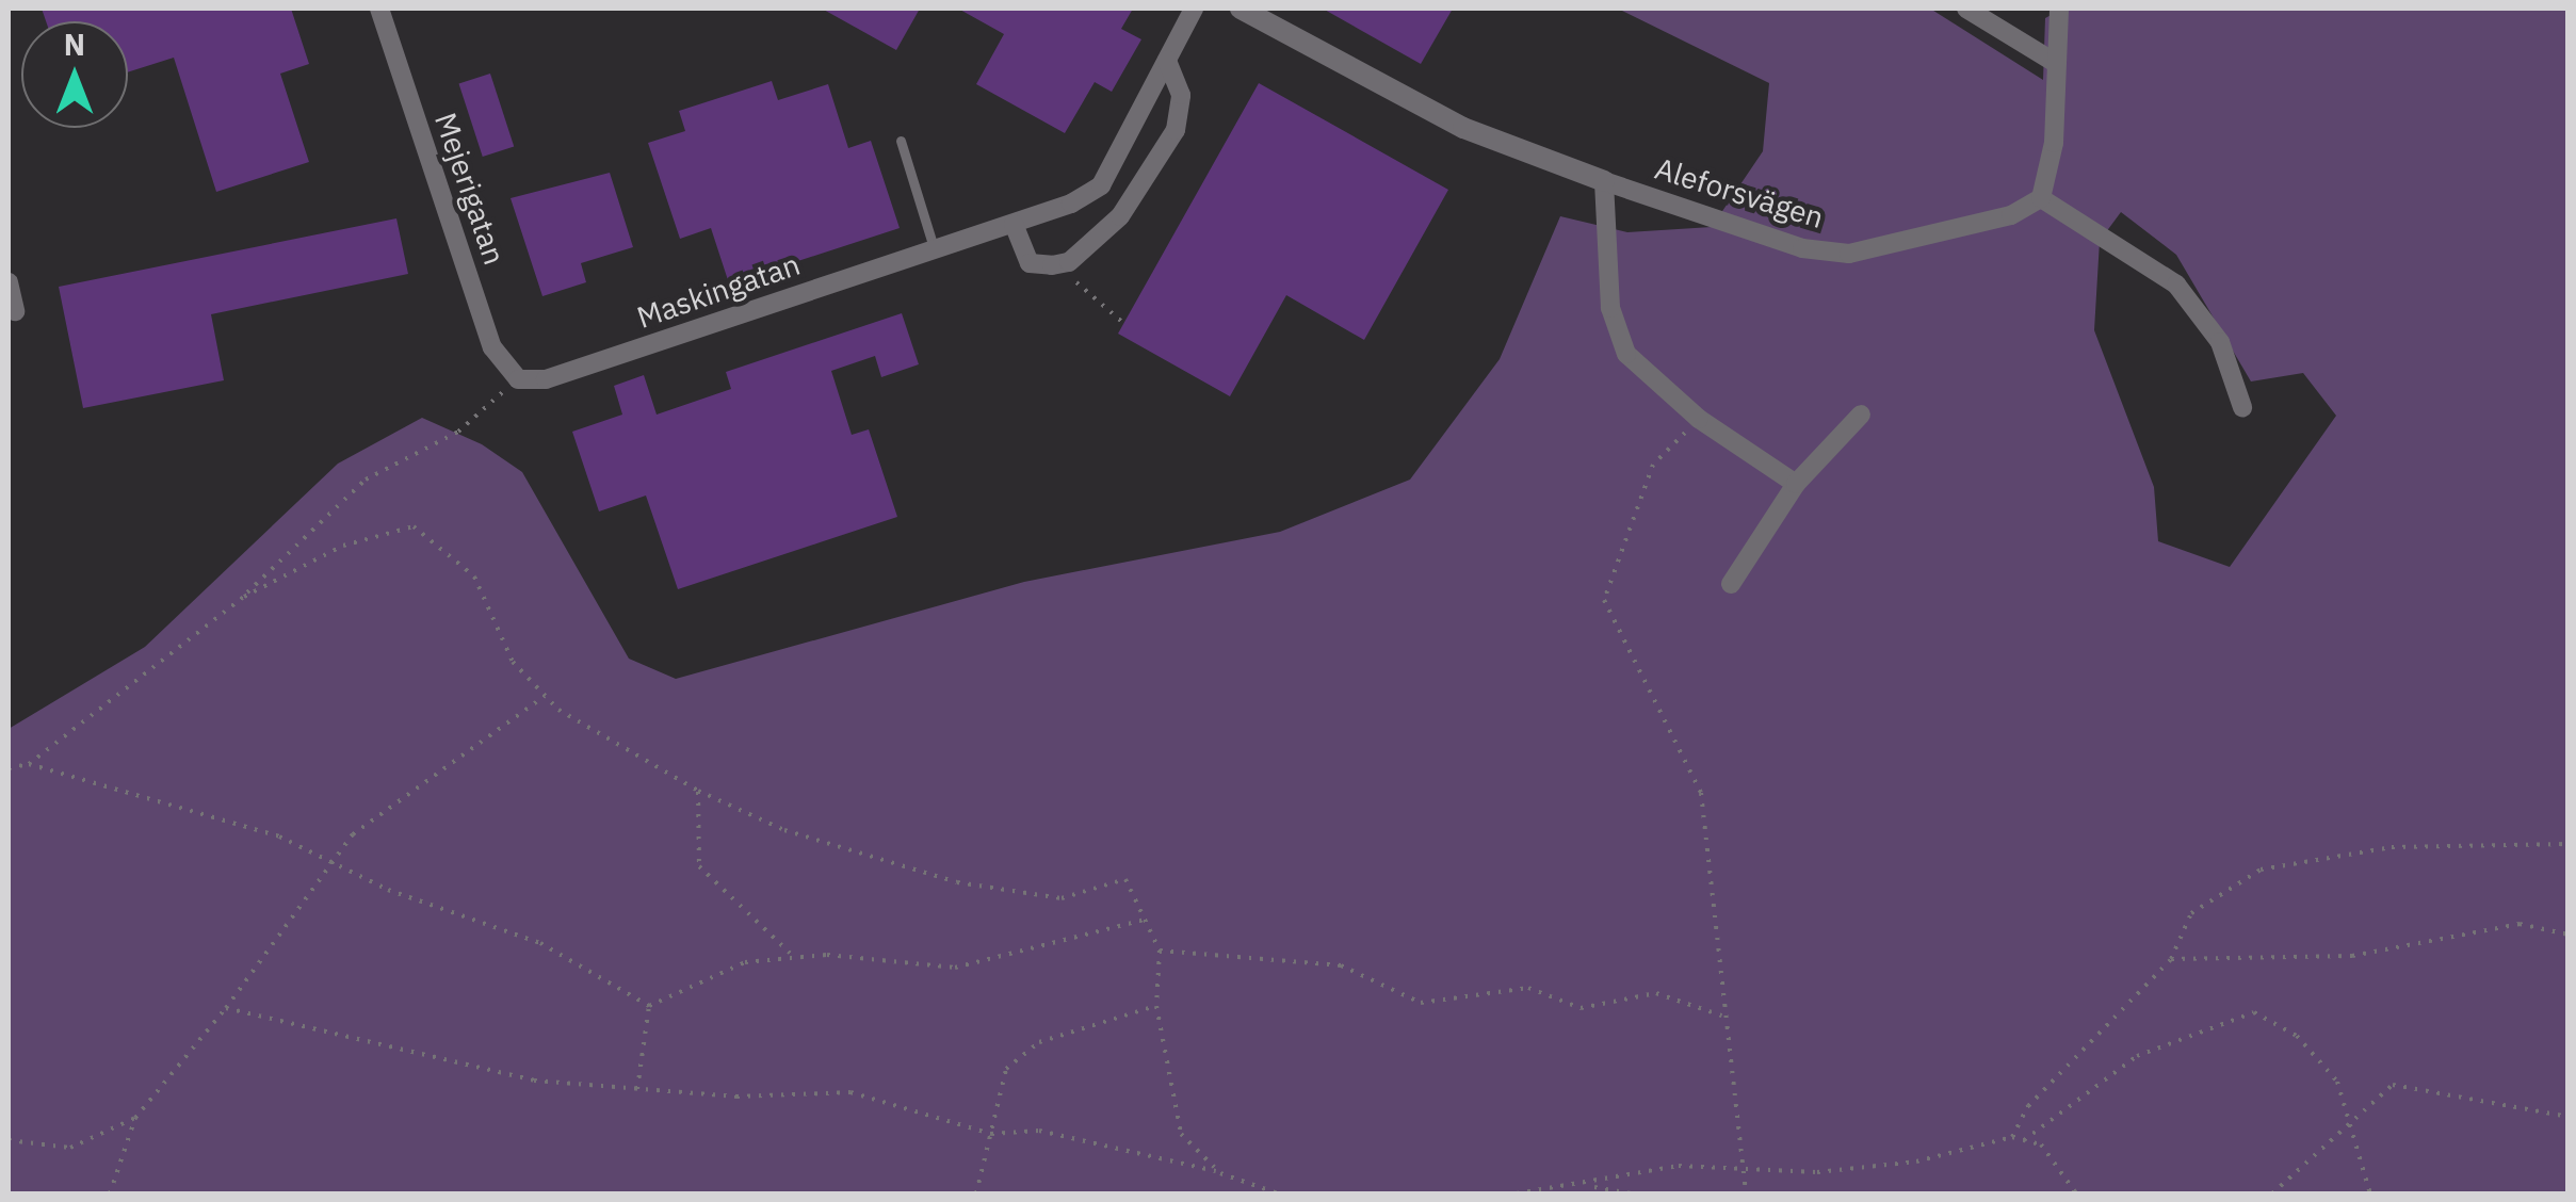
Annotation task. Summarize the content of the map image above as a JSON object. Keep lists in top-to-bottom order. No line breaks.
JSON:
{"streets":{"street":["Mejerigatan","Aleforsvägen","Maskingatan"]},"crossings":[["Mejerigatan","Maskingatan"]],"north":"top"}
